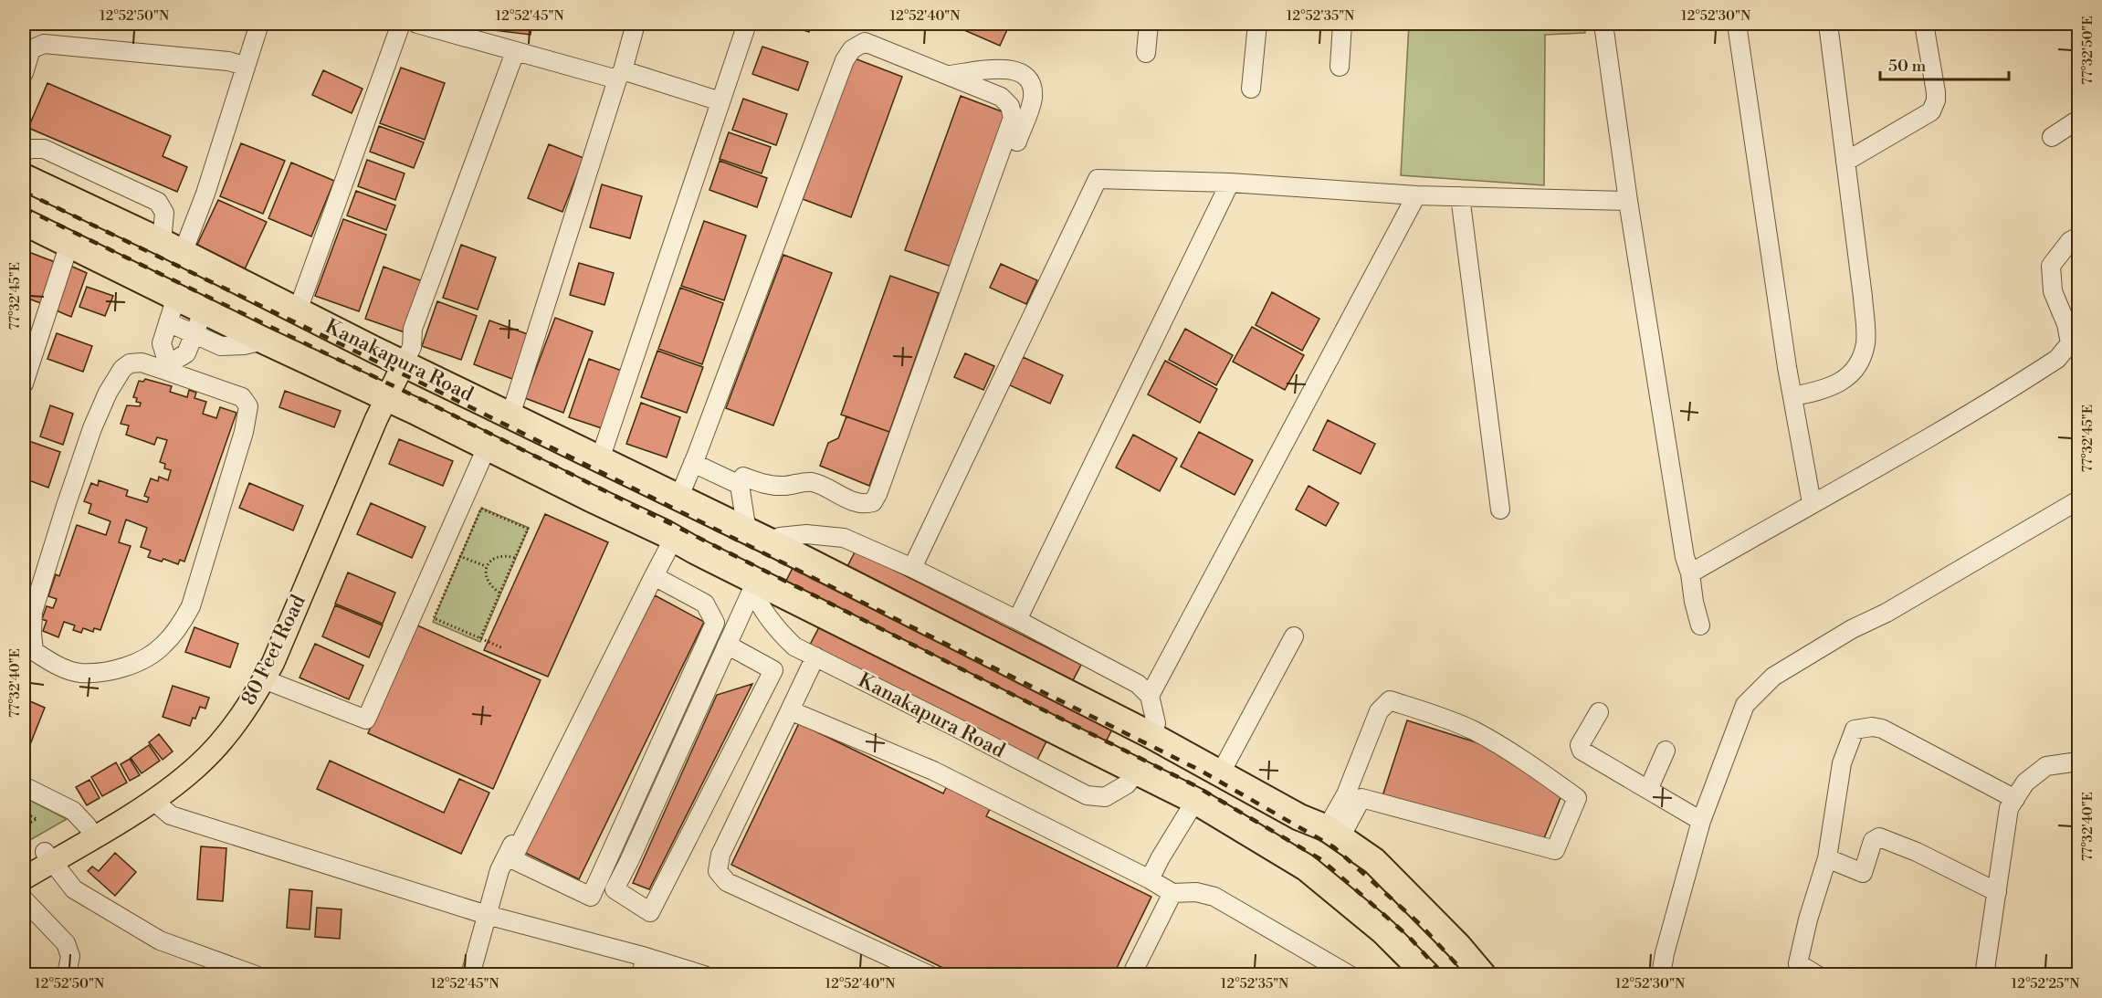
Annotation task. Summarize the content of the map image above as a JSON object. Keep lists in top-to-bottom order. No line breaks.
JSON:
{"streets":{"highway":["Kanakapura Road"],"main road":["80 Feet Road"]},"crossings":[["Kanakapura Road","80 Feet Road"]],"scale_bar":"50 m","coordinates":["12°52'50\"N","12°52'45\"N","12°52'40\"N","12°52'35\"N","12°52'30\"N","77°32'50\"E","77°32'45\"E","77°32'40\"E","12°52'25\"N"]}
